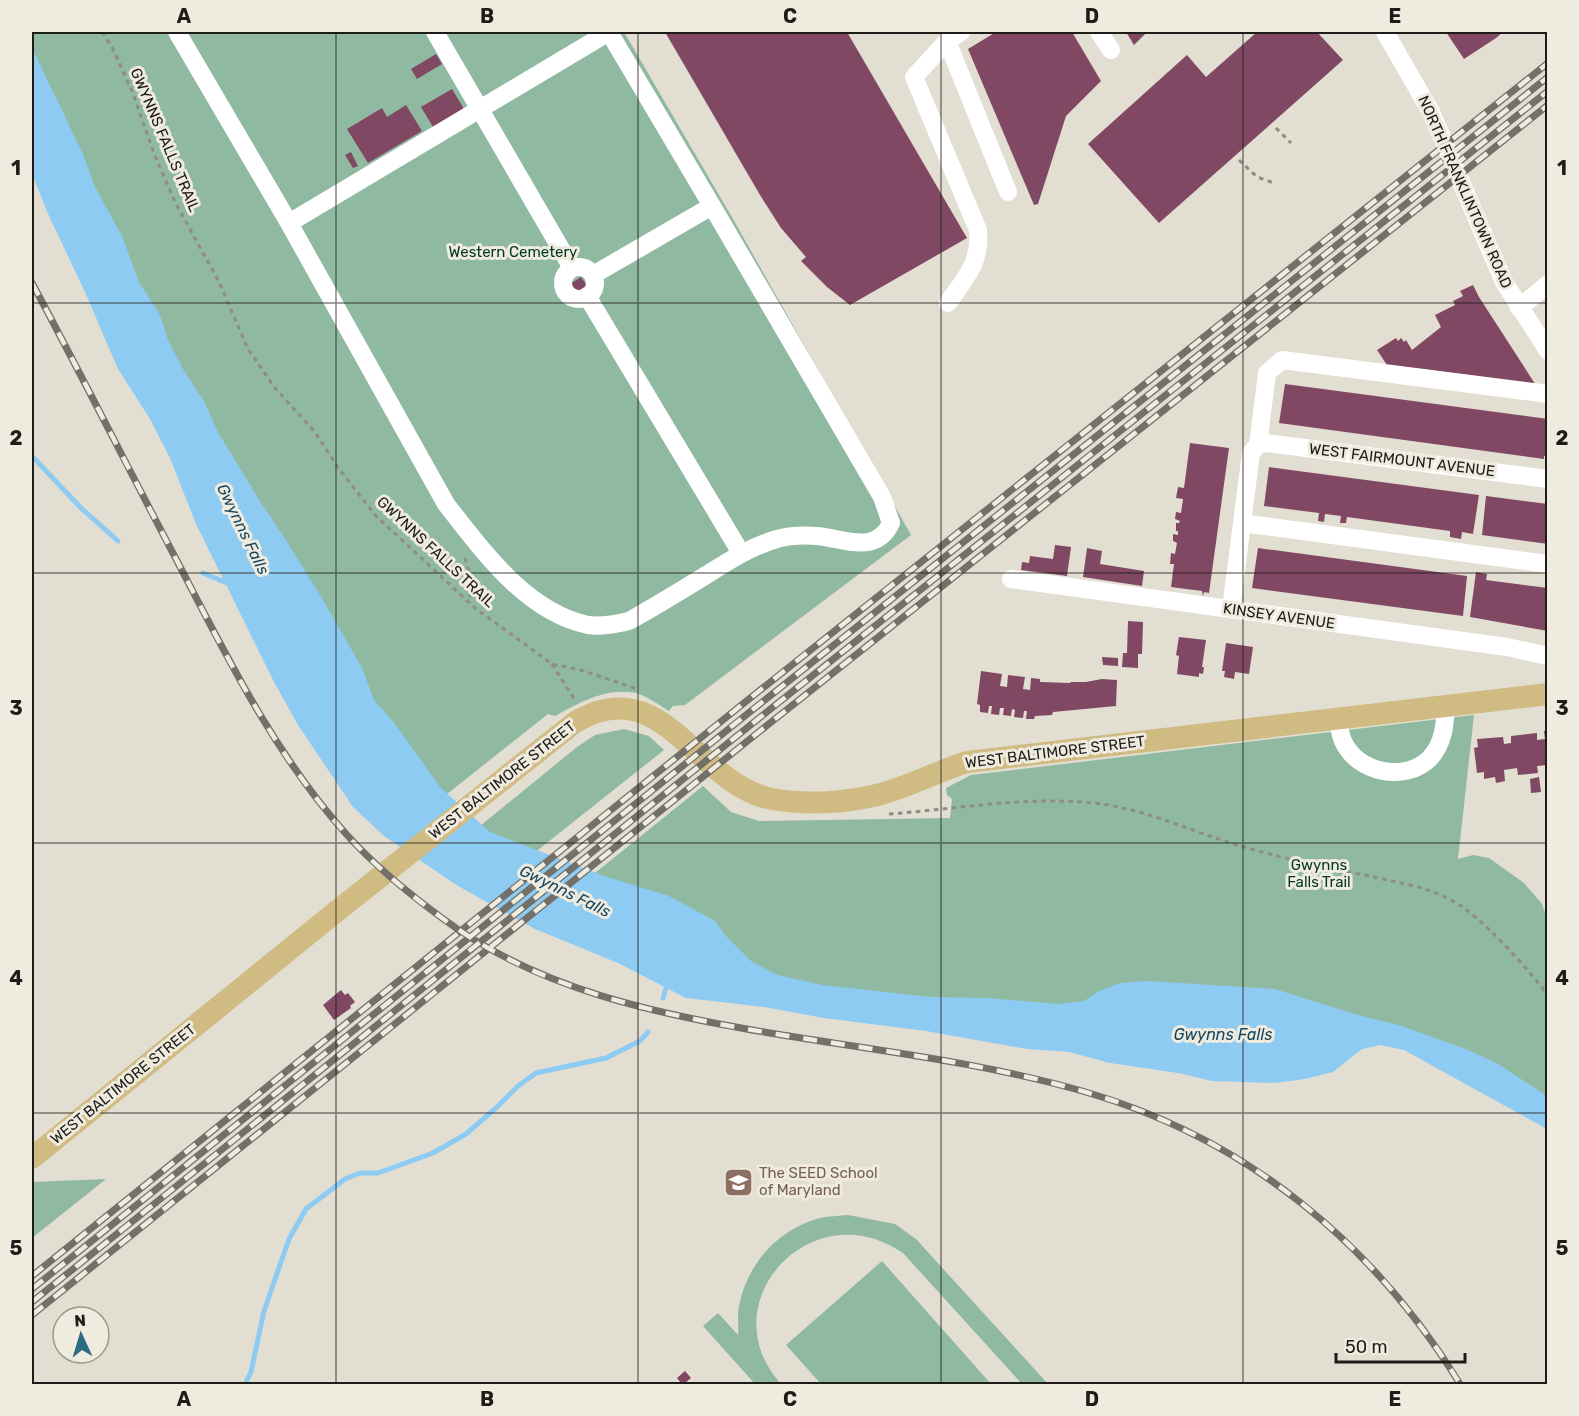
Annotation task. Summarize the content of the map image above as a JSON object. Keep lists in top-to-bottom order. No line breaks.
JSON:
{"streets":{"main road":["WEST BALTIMORE STREET"],"street":["NORTH FRANKLINTOWN ROAD","WEST FAIRMOUNT AVENUE","KINSEY AVENUE"],"path":["GWYNNS FALLS TRAIL"]},"water":["Gwynns Falls"],"parks":["Western Cemetery","Gwynns Falls Trail"],"places":{"school or university":["The SEED School of Maryland"]},"scale_bar":"50 m","north":"top","grid":{"columns":["A","B","C","D","E"],"rows":["1","2","3","4","5"]}}
